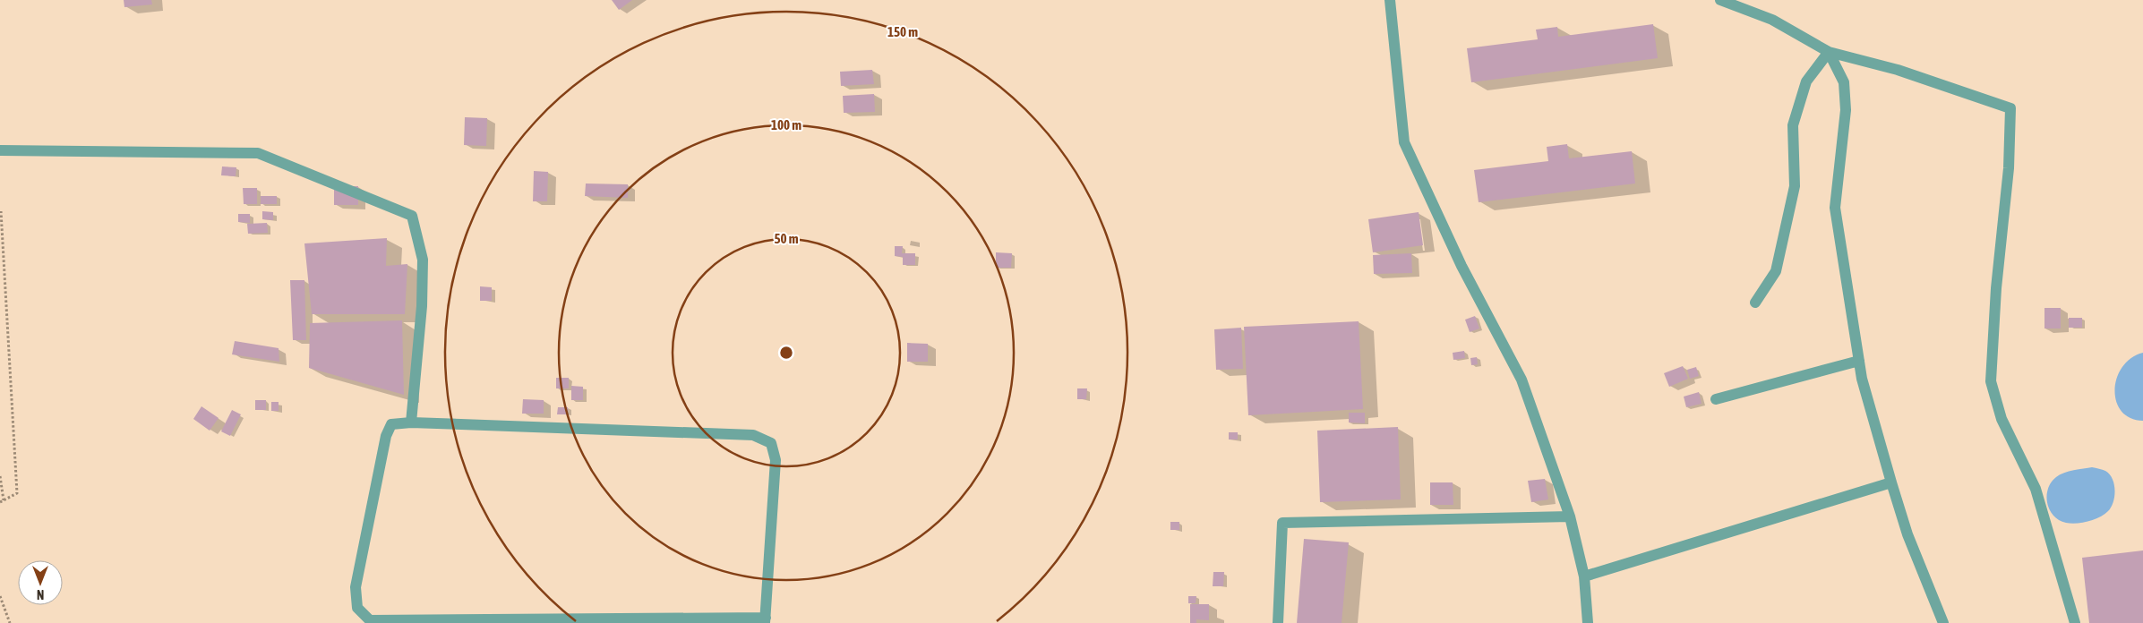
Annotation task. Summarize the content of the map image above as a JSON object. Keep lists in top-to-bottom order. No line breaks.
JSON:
{"north":"bottom","rings":["150 m","100 m","50 m"]}
